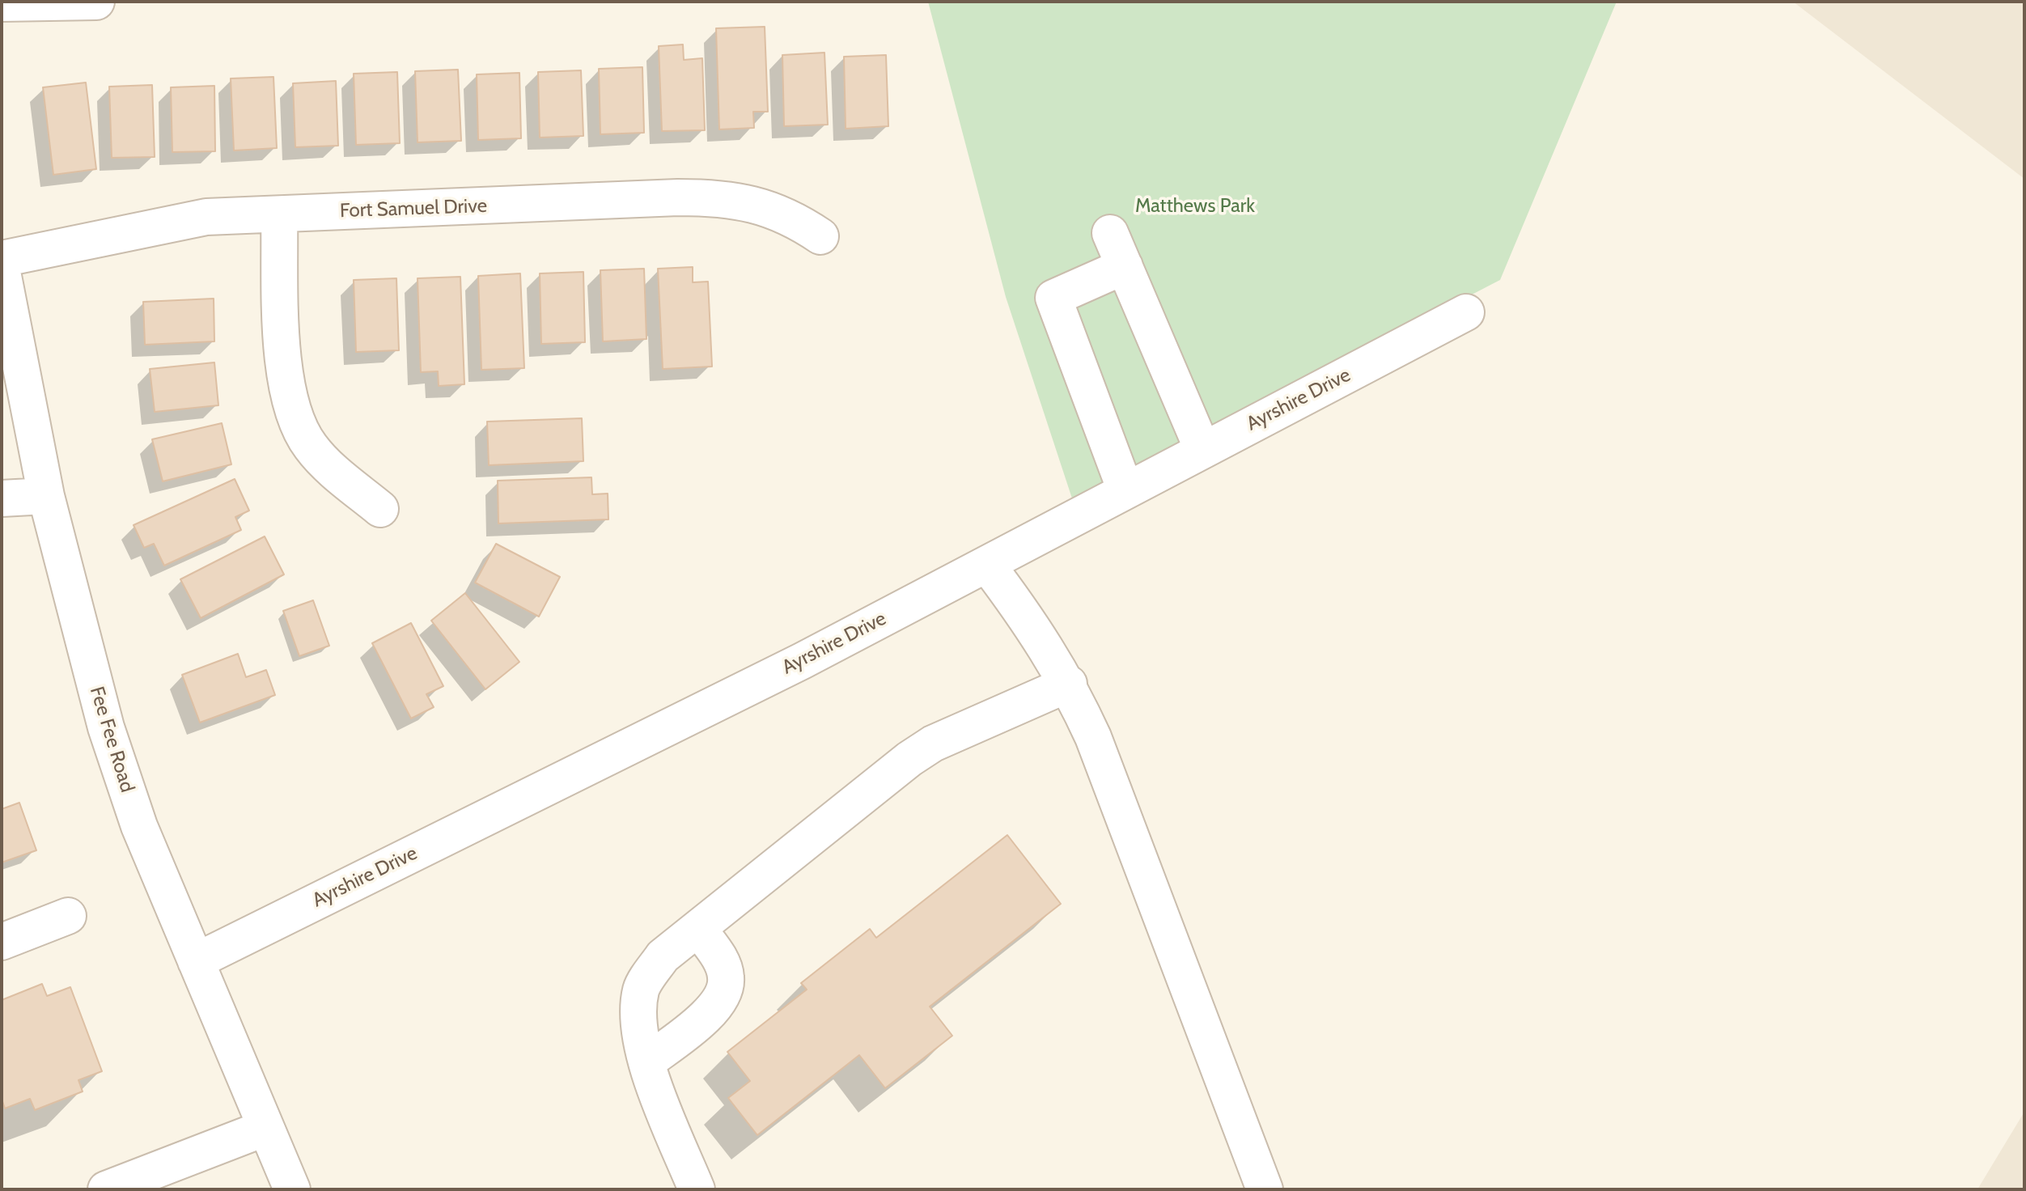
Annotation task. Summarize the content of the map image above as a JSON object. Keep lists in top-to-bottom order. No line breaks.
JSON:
{"streets":{"street":["Fort Samuel Drive","Ayrshire Drive","Fee Fee Road"]},"crossings":[["Ayrshire Drive","Fee Fee Road"]],"parks":["Matthews Park"]}
